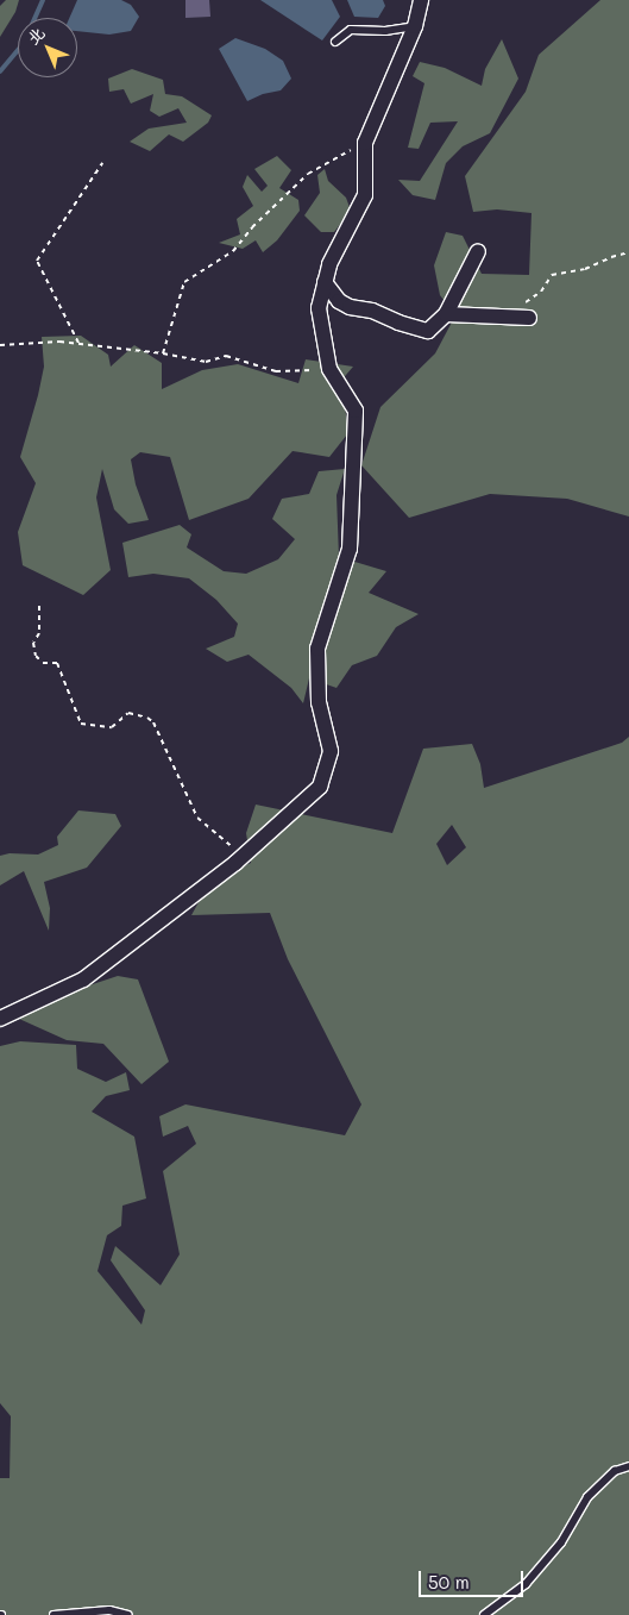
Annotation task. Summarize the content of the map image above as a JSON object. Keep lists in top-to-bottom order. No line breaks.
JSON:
{"scale_bar":"50 m","north":"top left"}
